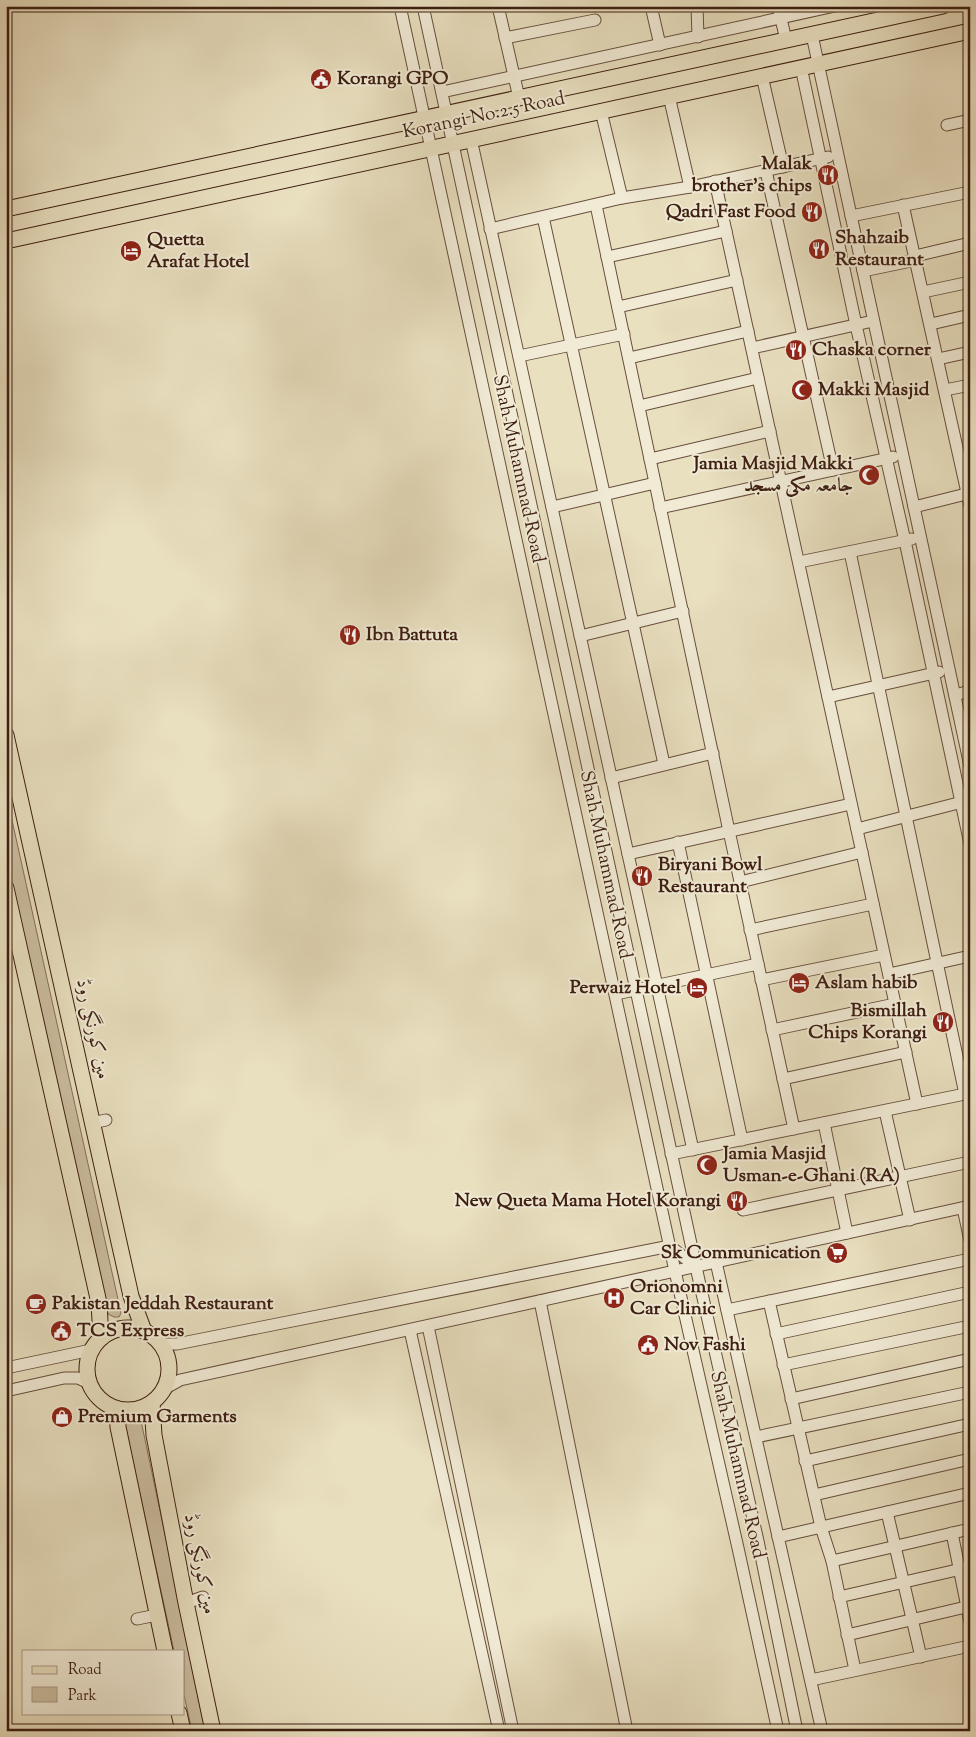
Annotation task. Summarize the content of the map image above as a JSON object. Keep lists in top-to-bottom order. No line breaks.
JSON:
{"streets":{"main road":["Korangi No.2.5 Road","مین کورنگی روڈ"],"street":["Shah Muhammad Road"]},"crossings":[["Korangi No.2.5 Road","Shah Muhammad Road"]],"places":{"public building":["Korangi GPO","TCS Express","Nov Fashi"],"restaurant":["Malak brother's chips","Qadri Fast Food","Shahzaib Restaurant","Chaska corner","Ibn Battuta","Biryani Bowl Restaurant","Bismillah Chips Korangi","New Queta Mama Hotel Korangi"],"hotel":["Quetta Arafat Hotel","Aslam habib","Perwaiz Hotel"],"mosque":["Makki Masjid","Jamia Masjid Makki جامعہ مکی مسجد","Jamia Masjid Usman-e-Ghani (RA)"],"supermarket":["Sk Communication"],"hospital":["Orionomni Car Clinic"],"cafe":["Pakistan Jeddah Restaurant"],"shop":["Premium Garments"]},"legend":["Road","Park"]}
